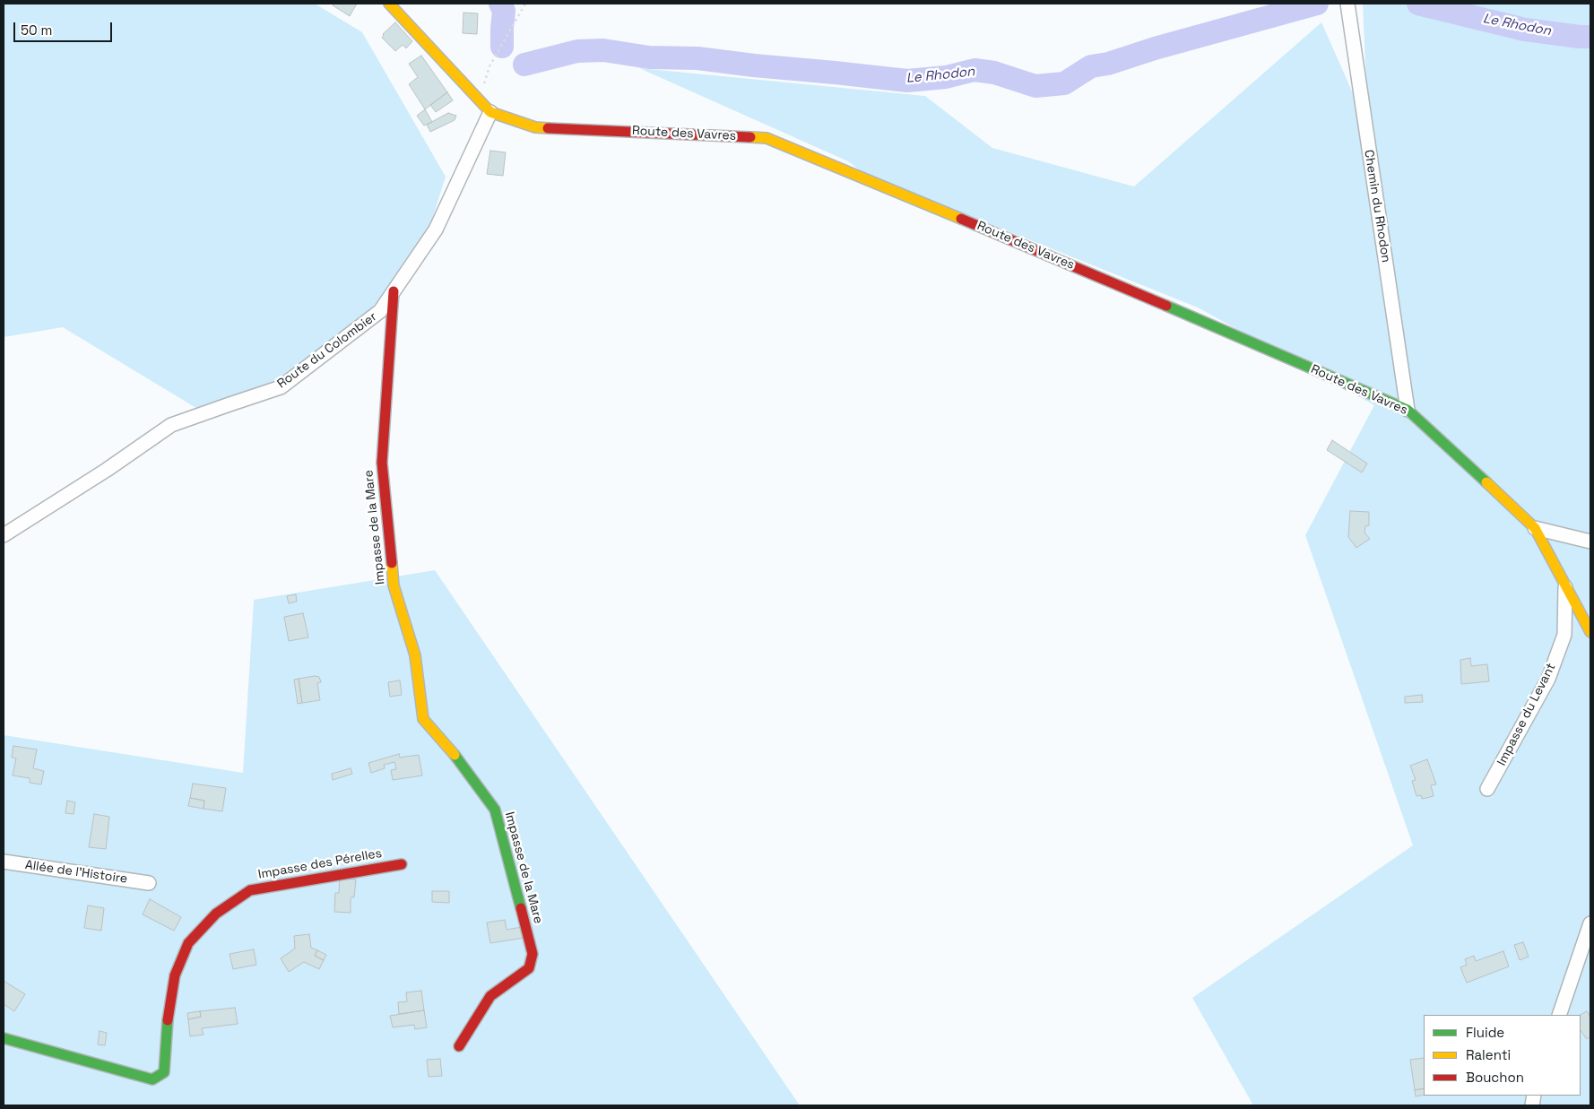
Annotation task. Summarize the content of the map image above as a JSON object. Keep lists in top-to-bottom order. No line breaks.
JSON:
{"streets":{"street":["Route des Vavres","Chemin du Rhodon","Route du Colombier","Impasse de la Mare","Impasse du Levant","Impasse des Pérelles","Allée de l'Histoire"]},"crossings":[["Route des Vavres","Chemin du Rhodon"],["Route des Vavres","Route du Colombier"],["Route des Vavres","Impasse du Levant"],["Route du Colombier","Impasse de la Mare"]],"water":["Le Rhodon"],"legend":["Fluide","Ralenti","Bouchon"],"scale_bar":"50 m"}
